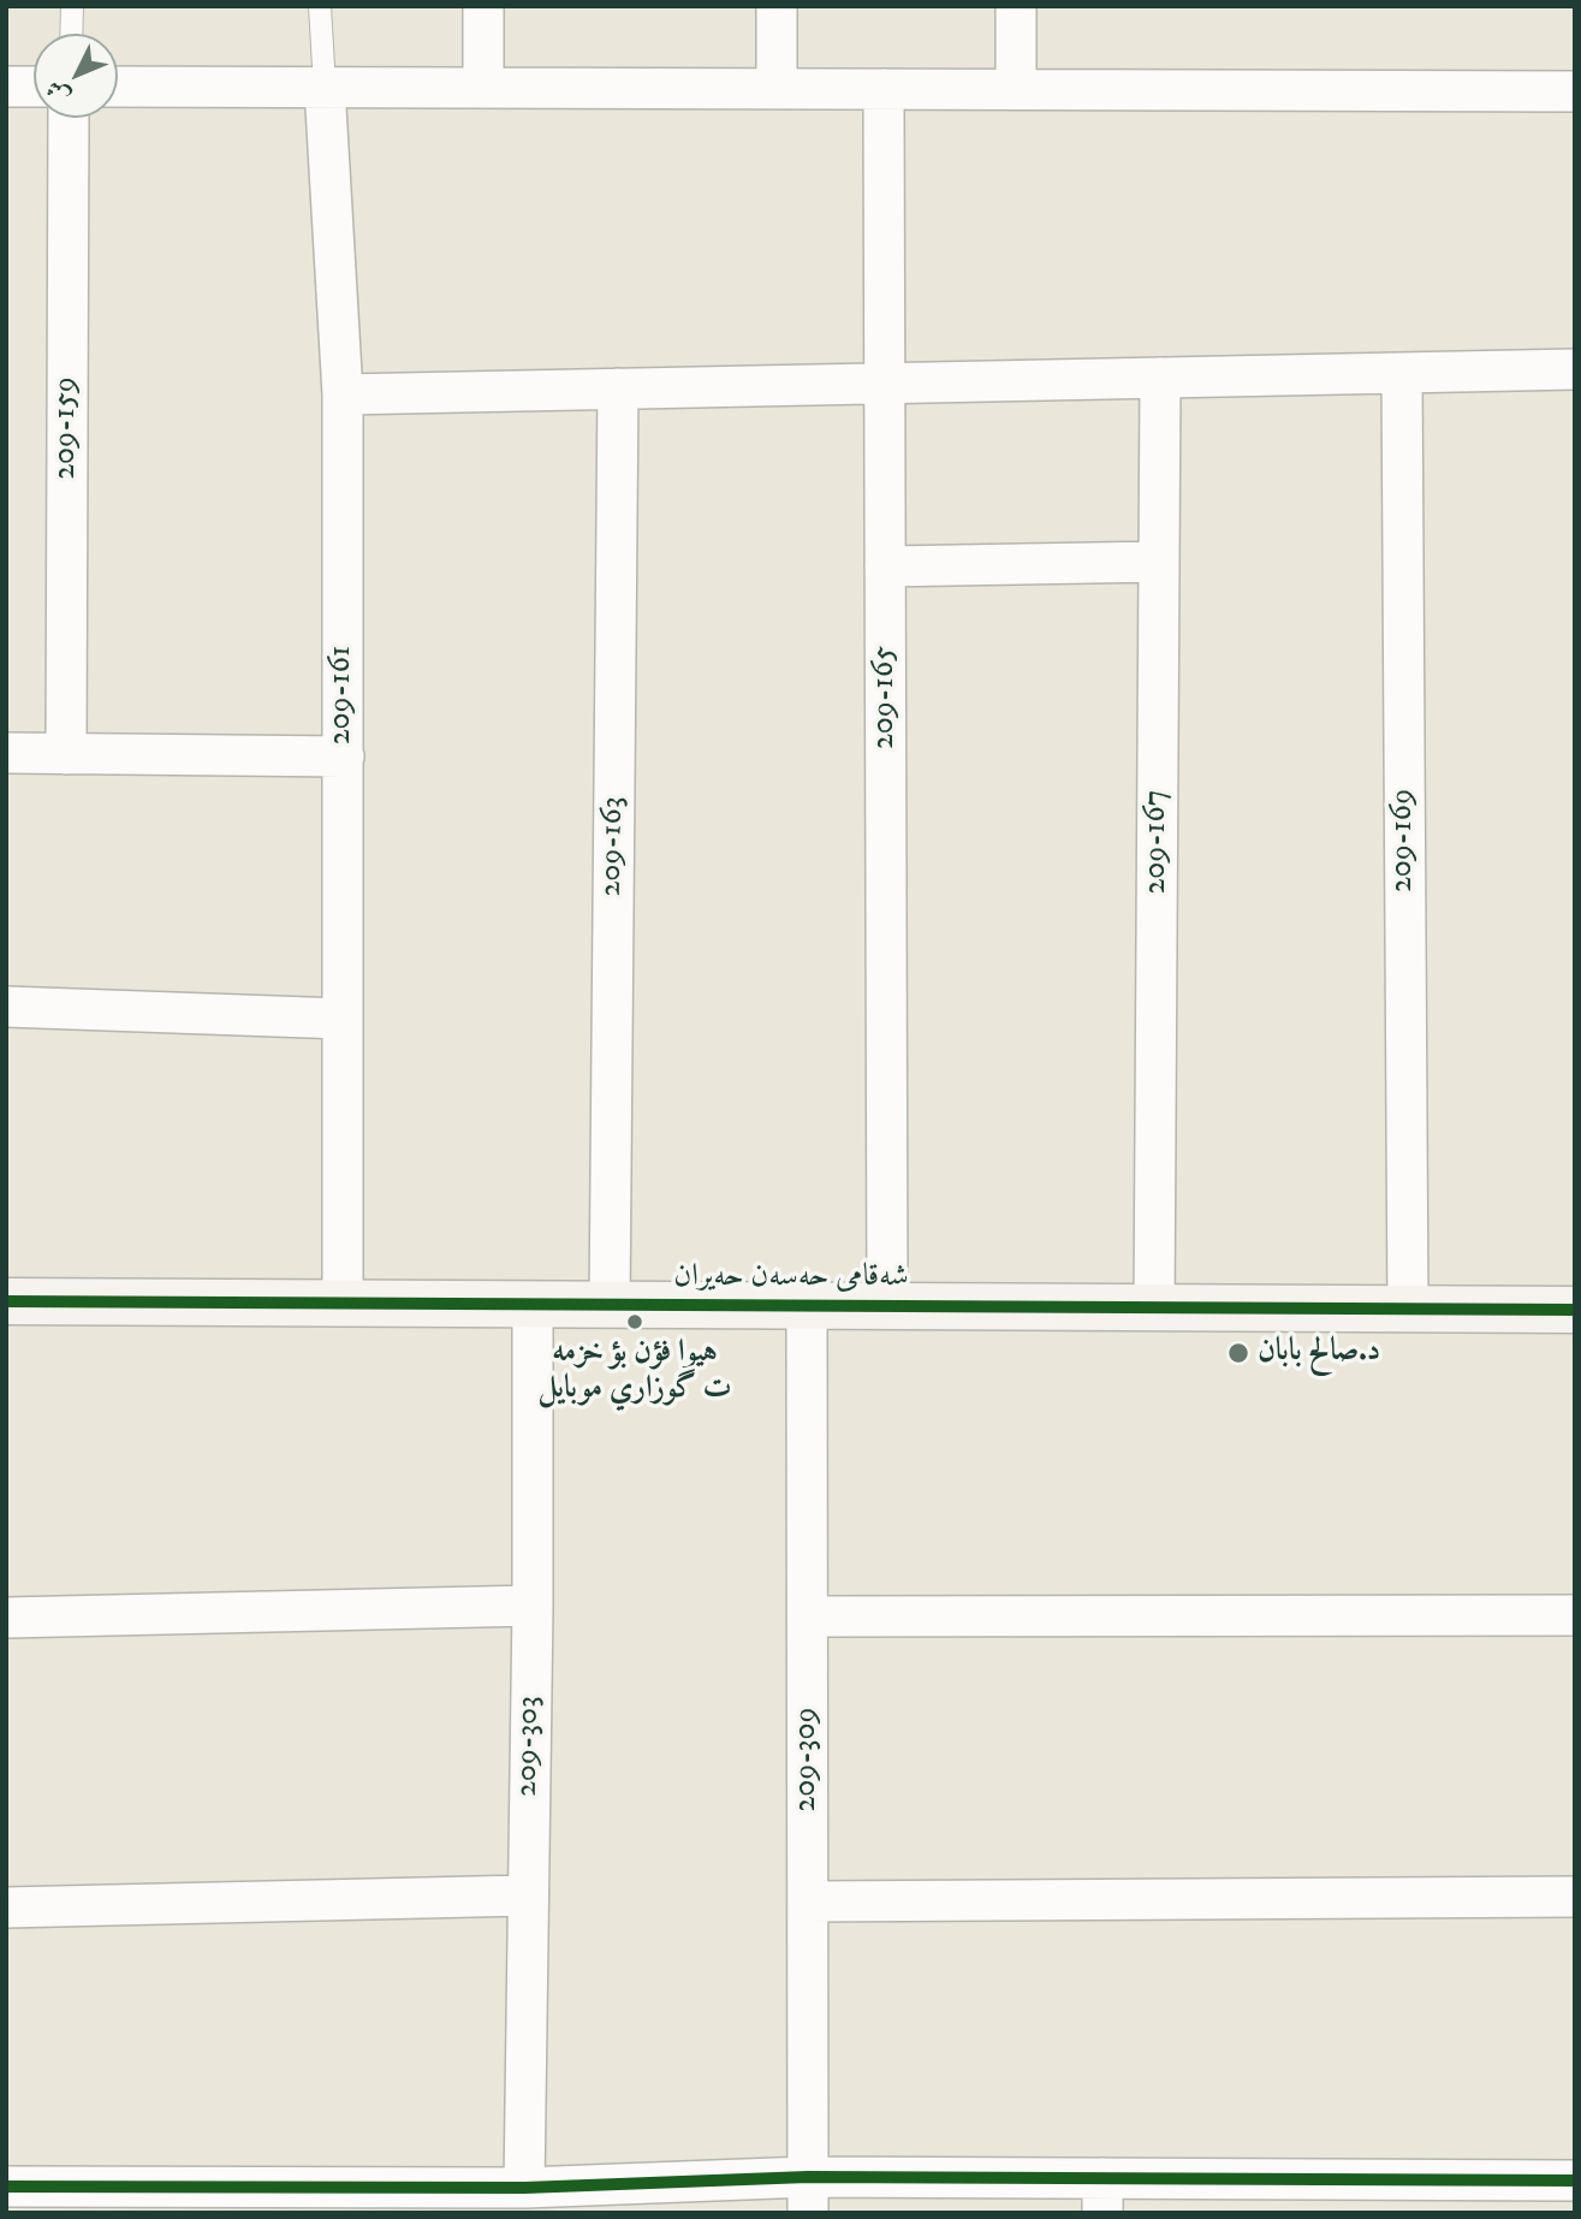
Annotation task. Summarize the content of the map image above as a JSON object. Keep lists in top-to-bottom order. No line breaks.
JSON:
{"streets":{"street":["209-159","209-161","209-165","209-169","209-167","209-163","شەقامی حەسەن حەیران","209-303","209-309"]},"crossings":[["209-161","شەقامی حەسەن حەیران"],["209-165","شەقامی حەسەن حەیران"],["209-169","شەقامی حەسەن حەیران"],["209-167","شەقامی حەسەن حەیران"],["209-163","شەقامی حەسەن حەیران"],["شەقامی حەسەن حەیران","209-303"],["شەقامی حەسەن حەیران","209-309"]],"places":["هيوا فؤن بؤ خزمه ت گوزاري موبايل","د.صالح بابان"],"north":"bottom left"}
